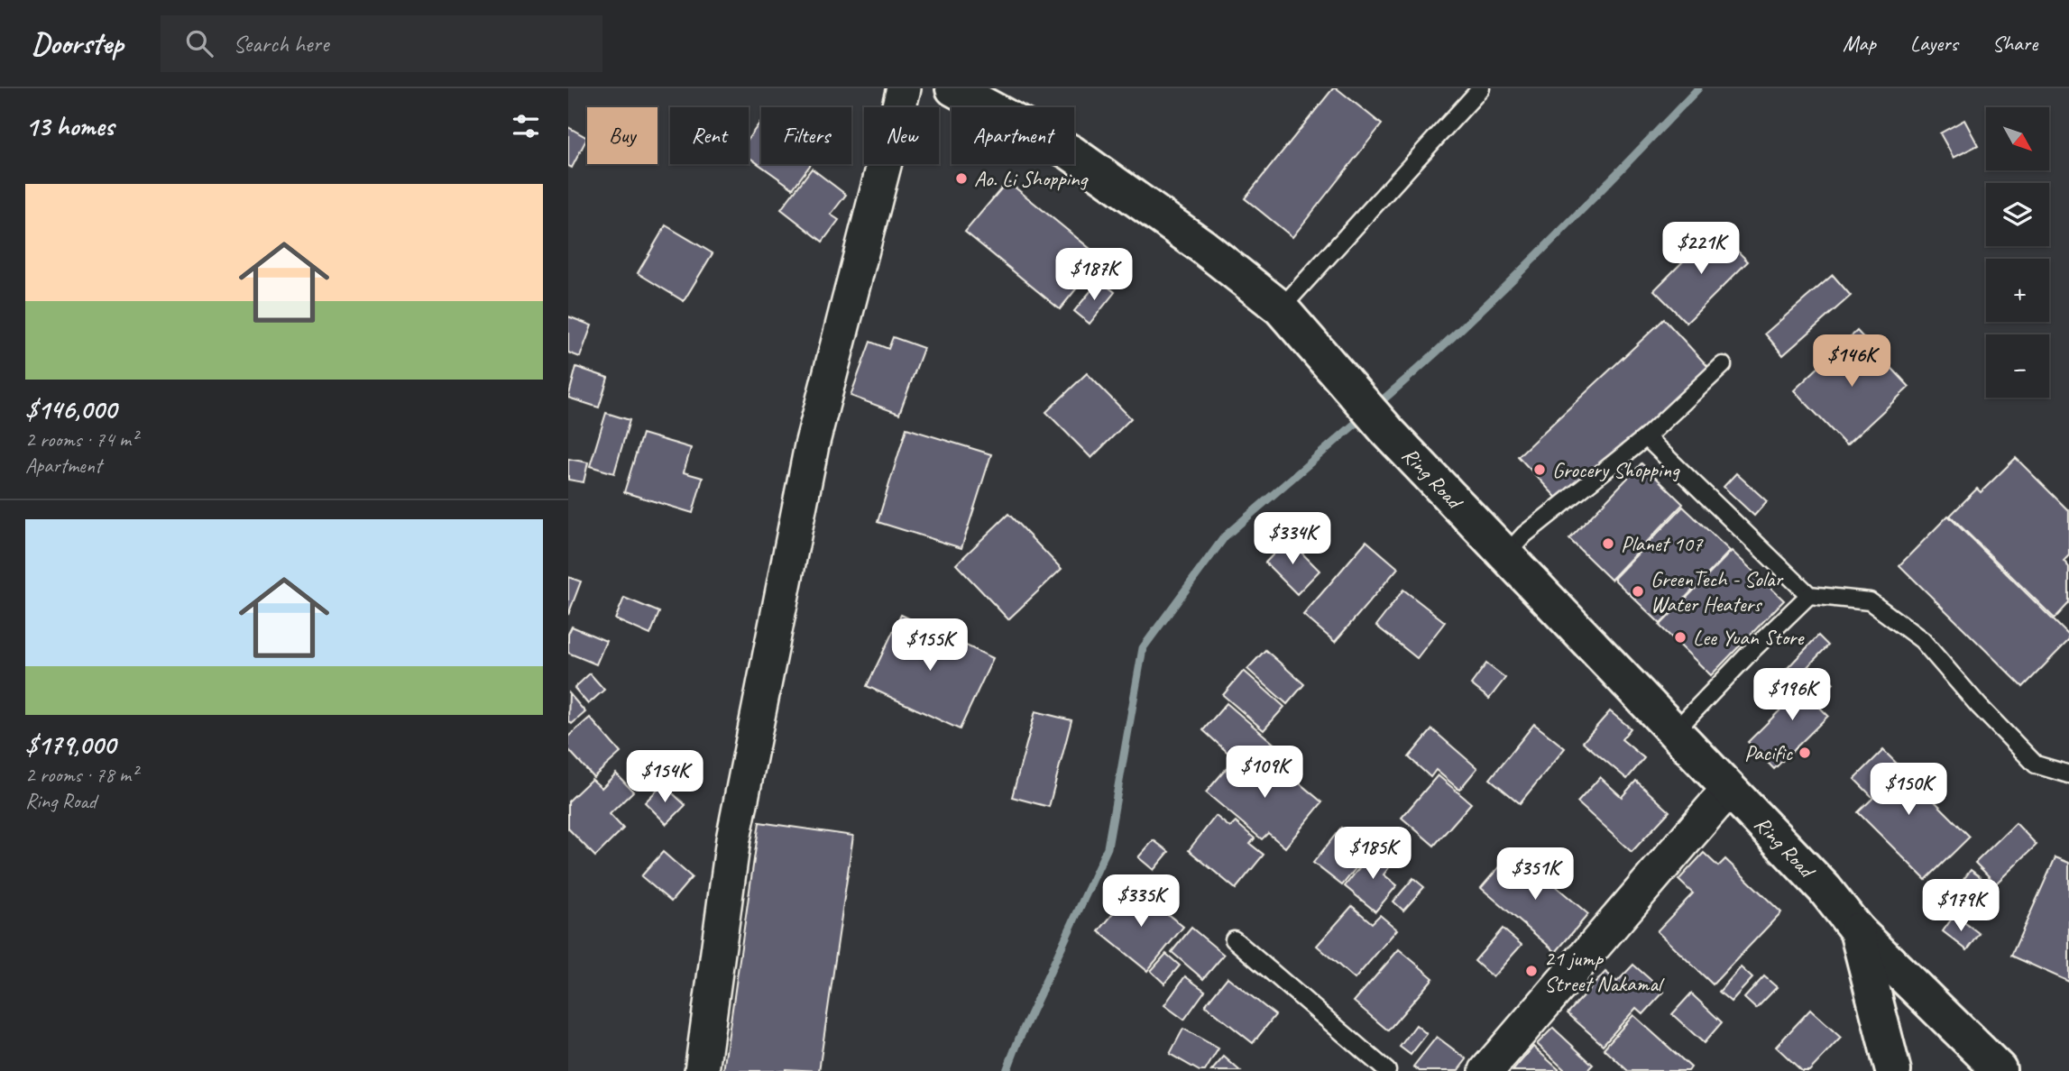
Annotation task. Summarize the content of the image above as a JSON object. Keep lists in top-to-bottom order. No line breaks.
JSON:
{"streets":{"main road":["Ring Road"]},"places":["Ao. Li Shopping","Grocery Shopping","Planet 107","GreenTech - Solar Water Heaters","Lee Yuan Store","Pacific","21 jump Street Nakamal"],"north":"bottom right","page":{"header":"Doorstep","search":"Search here","nav":["Map","Layers","Share"],"heading":"13 homes","map_buttons":["+","−"],"chip":["Buy","Rent","Filters","New","Apartment"],"list":[{"name":"$146,000","note":"2 rooms · 74 m² · Apartment"},{"name":"$179,000","note":"2 rooms · 78 m² · Ring Road"}],"price":["$221K","$187K","$146K","$334K","$155K","$196K","$109K","$154K","$150K","$185K","$351K","$335K","$179K"]}}
